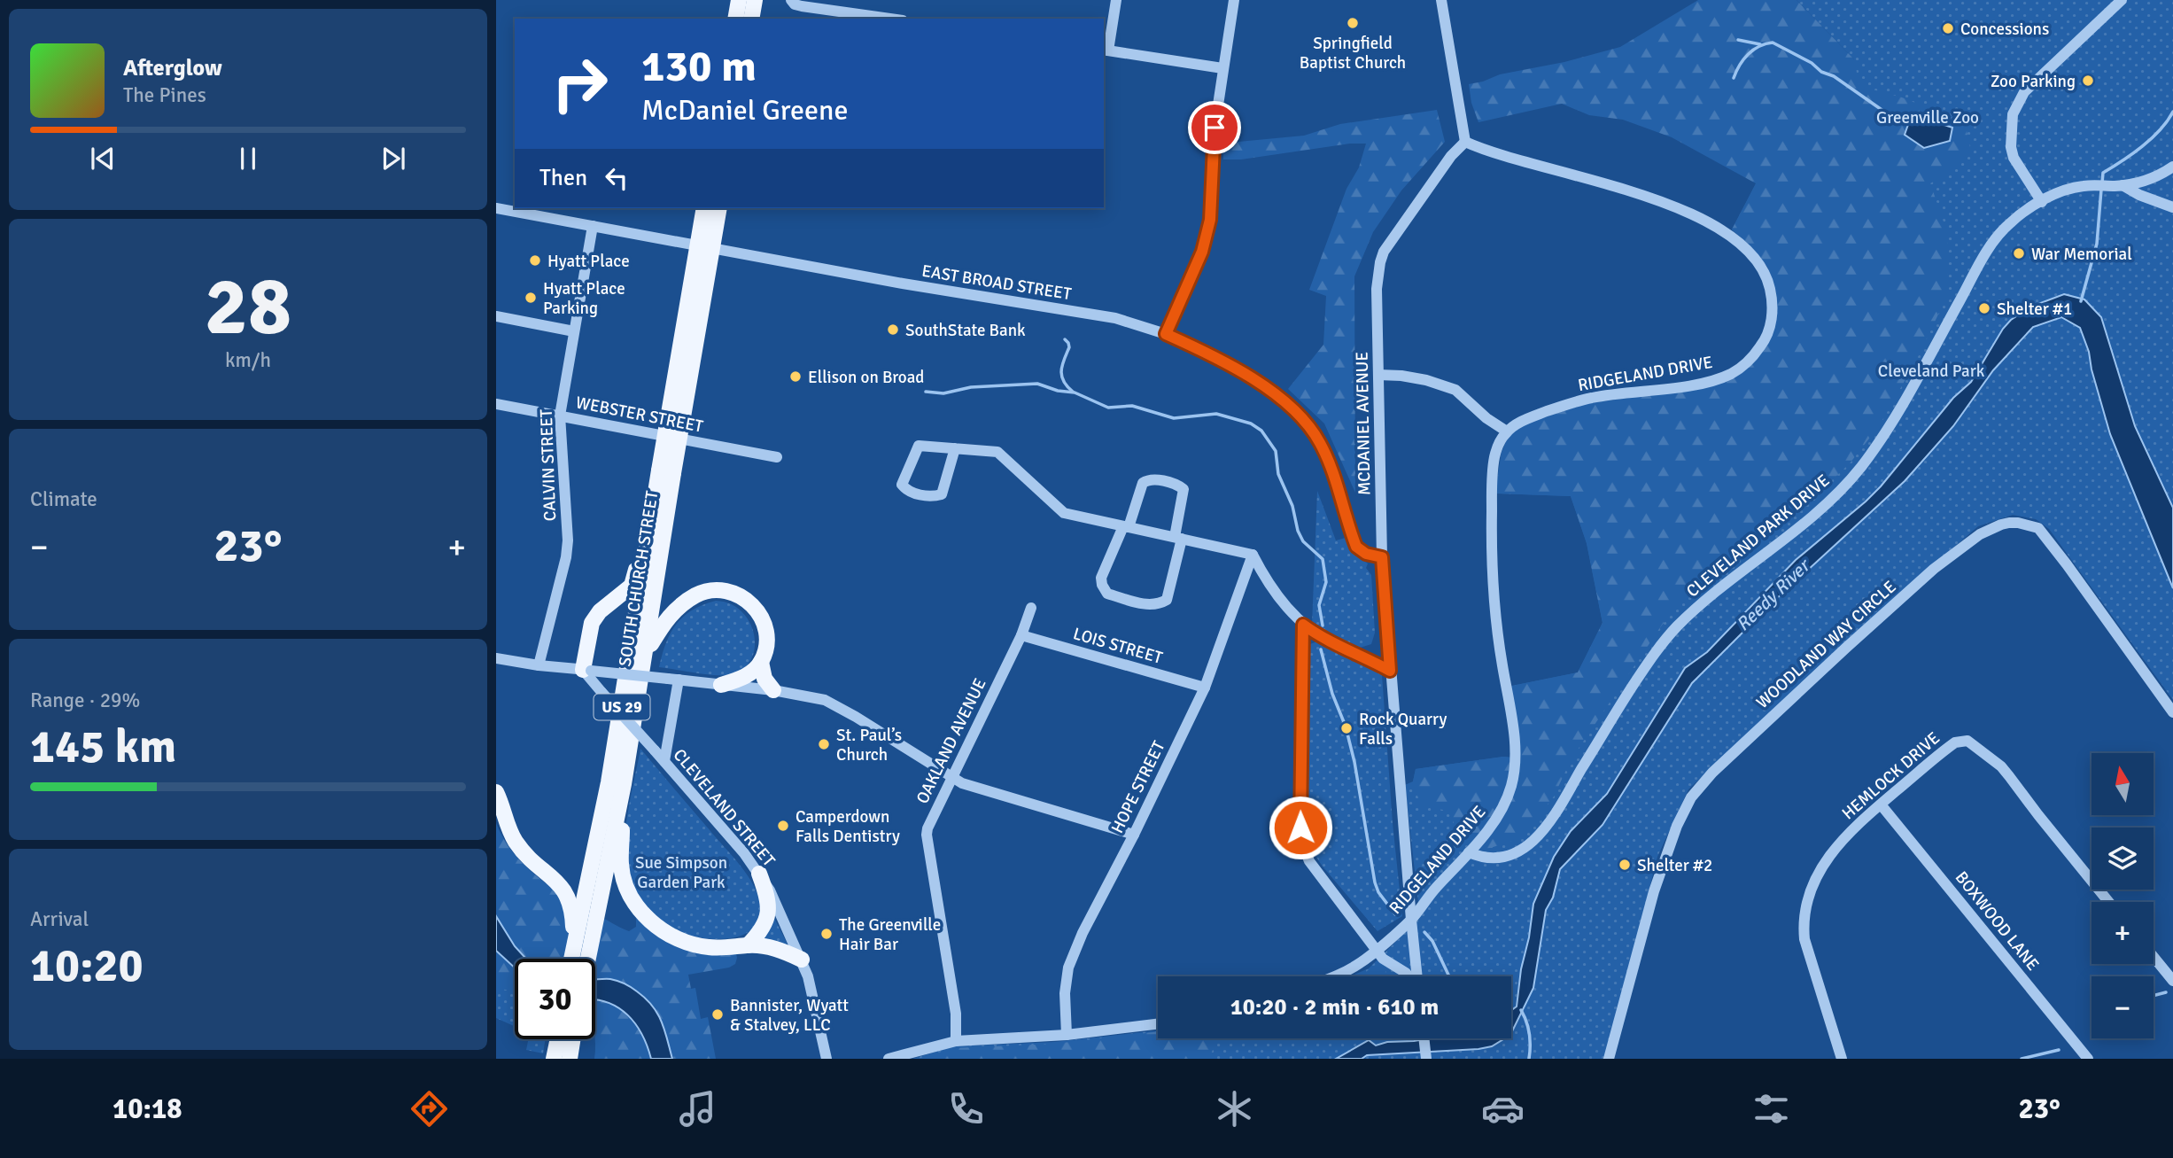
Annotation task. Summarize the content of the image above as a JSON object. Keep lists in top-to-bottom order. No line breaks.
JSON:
{"streets":{"main road":["SOUTH CHURCH STREET","US 29"],"street":["EAST BROAD STREET","RIDGELAND DRIVE","WEBSTER STREET","MCDANIEL AVENUE","CALVIN STREET","CLEVELAND PARK DRIVE","WOODLAND WAY CIRCLE","LOIS STREET","OAKLAND AVENUE","HEMLOCK DRIVE","HOPE STREET","CLEVELAND STREET","BOXWOOD LANE"]},"crossings":[["EAST BROAD STREET","MCDANIEL AVENUE"],["EAST BROAD STREET","CALVIN STREET"],["RIDGELAND DRIVE","MCDANIEL AVENUE"],["RIDGELAND DRIVE","CLEVELAND PARK DRIVE"],["WEBSTER STREET","CALVIN STREET"],["LOIS STREET","OAKLAND AVENUE"],["LOIS STREET","HOPE STREET"],["HEMLOCK DRIVE","BOXWOOD LANE"]],"water":["Reedy River"],"parks":["Greenville Zoo","Cleveland Park","Sue Simpson Garden Park"],"places":["Springfield Baptist Church","Concessions","Zoo Parking","War Memorial","Hyatt Place","Hyatt Place Parking","Shelter #1","SouthState Bank","Ellison on Broad","Rock Quarry Falls","St. Paul’s Church","Camperdown Falls Dentistry","Shelter #2","The Greenville Hair Bar","Bannister, Wyatt & Stalvey, LLC"],"north":"top","page":{"turn":["130 m","McDaniel Greene"],"song":["Afterglow","The Pines"],"then":"Then","tile":[["28","km/h"],"Climate",["Range · 29%","145 km"],["Arrival","10:20"]],"heat":["−","23°","+"],"map_buttons":["+","−"],"limit":"30","trip":"10:20 · 2 min · 610 m","tabs":["10:18","23°"]}}
